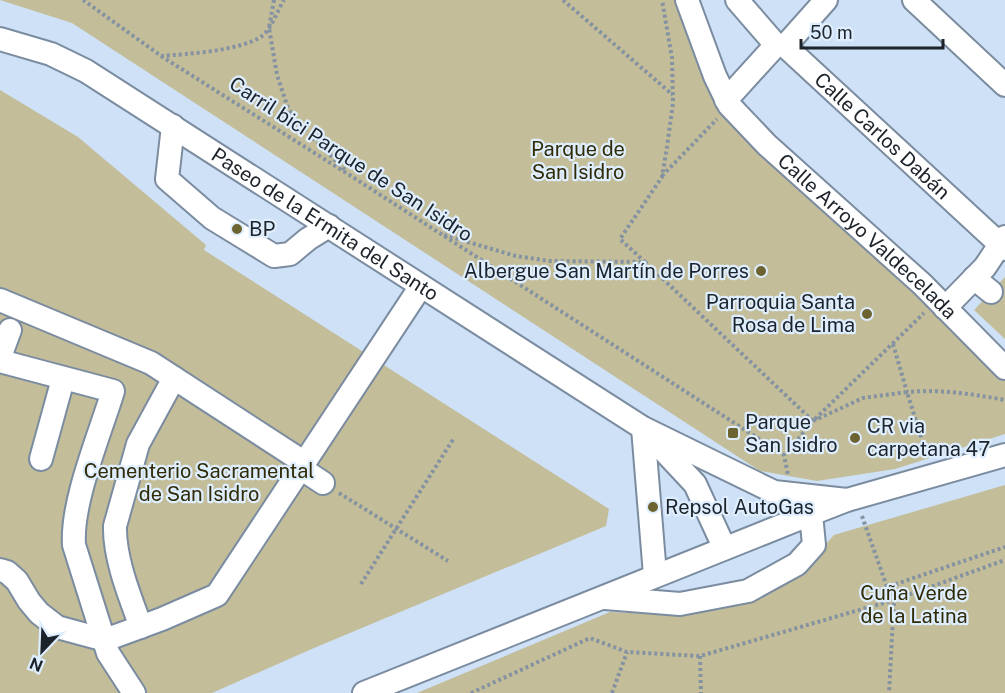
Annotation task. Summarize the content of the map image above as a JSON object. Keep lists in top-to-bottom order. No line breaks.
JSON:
{"streets":{"street":["Calle Carlos Dabán","Paseo de la Ermita del Santo","Calle Arroyo Valdecelada"],"path":["Carril bici Parque de San Isidro"]},"parks":["Parque de San Isidro","Cementerio Sacramental de San Isidro","Cuña Verde de la Latina"],"places":{"other":["BP","Albergue San Martín de Porres","Parroquia Santa Rosa de Lima","CR via carpetana 47","Repsol AutoGas"],"transit":["Parque San Isidro"]},"scale_bar":"50 m","north":"bottom left"}
